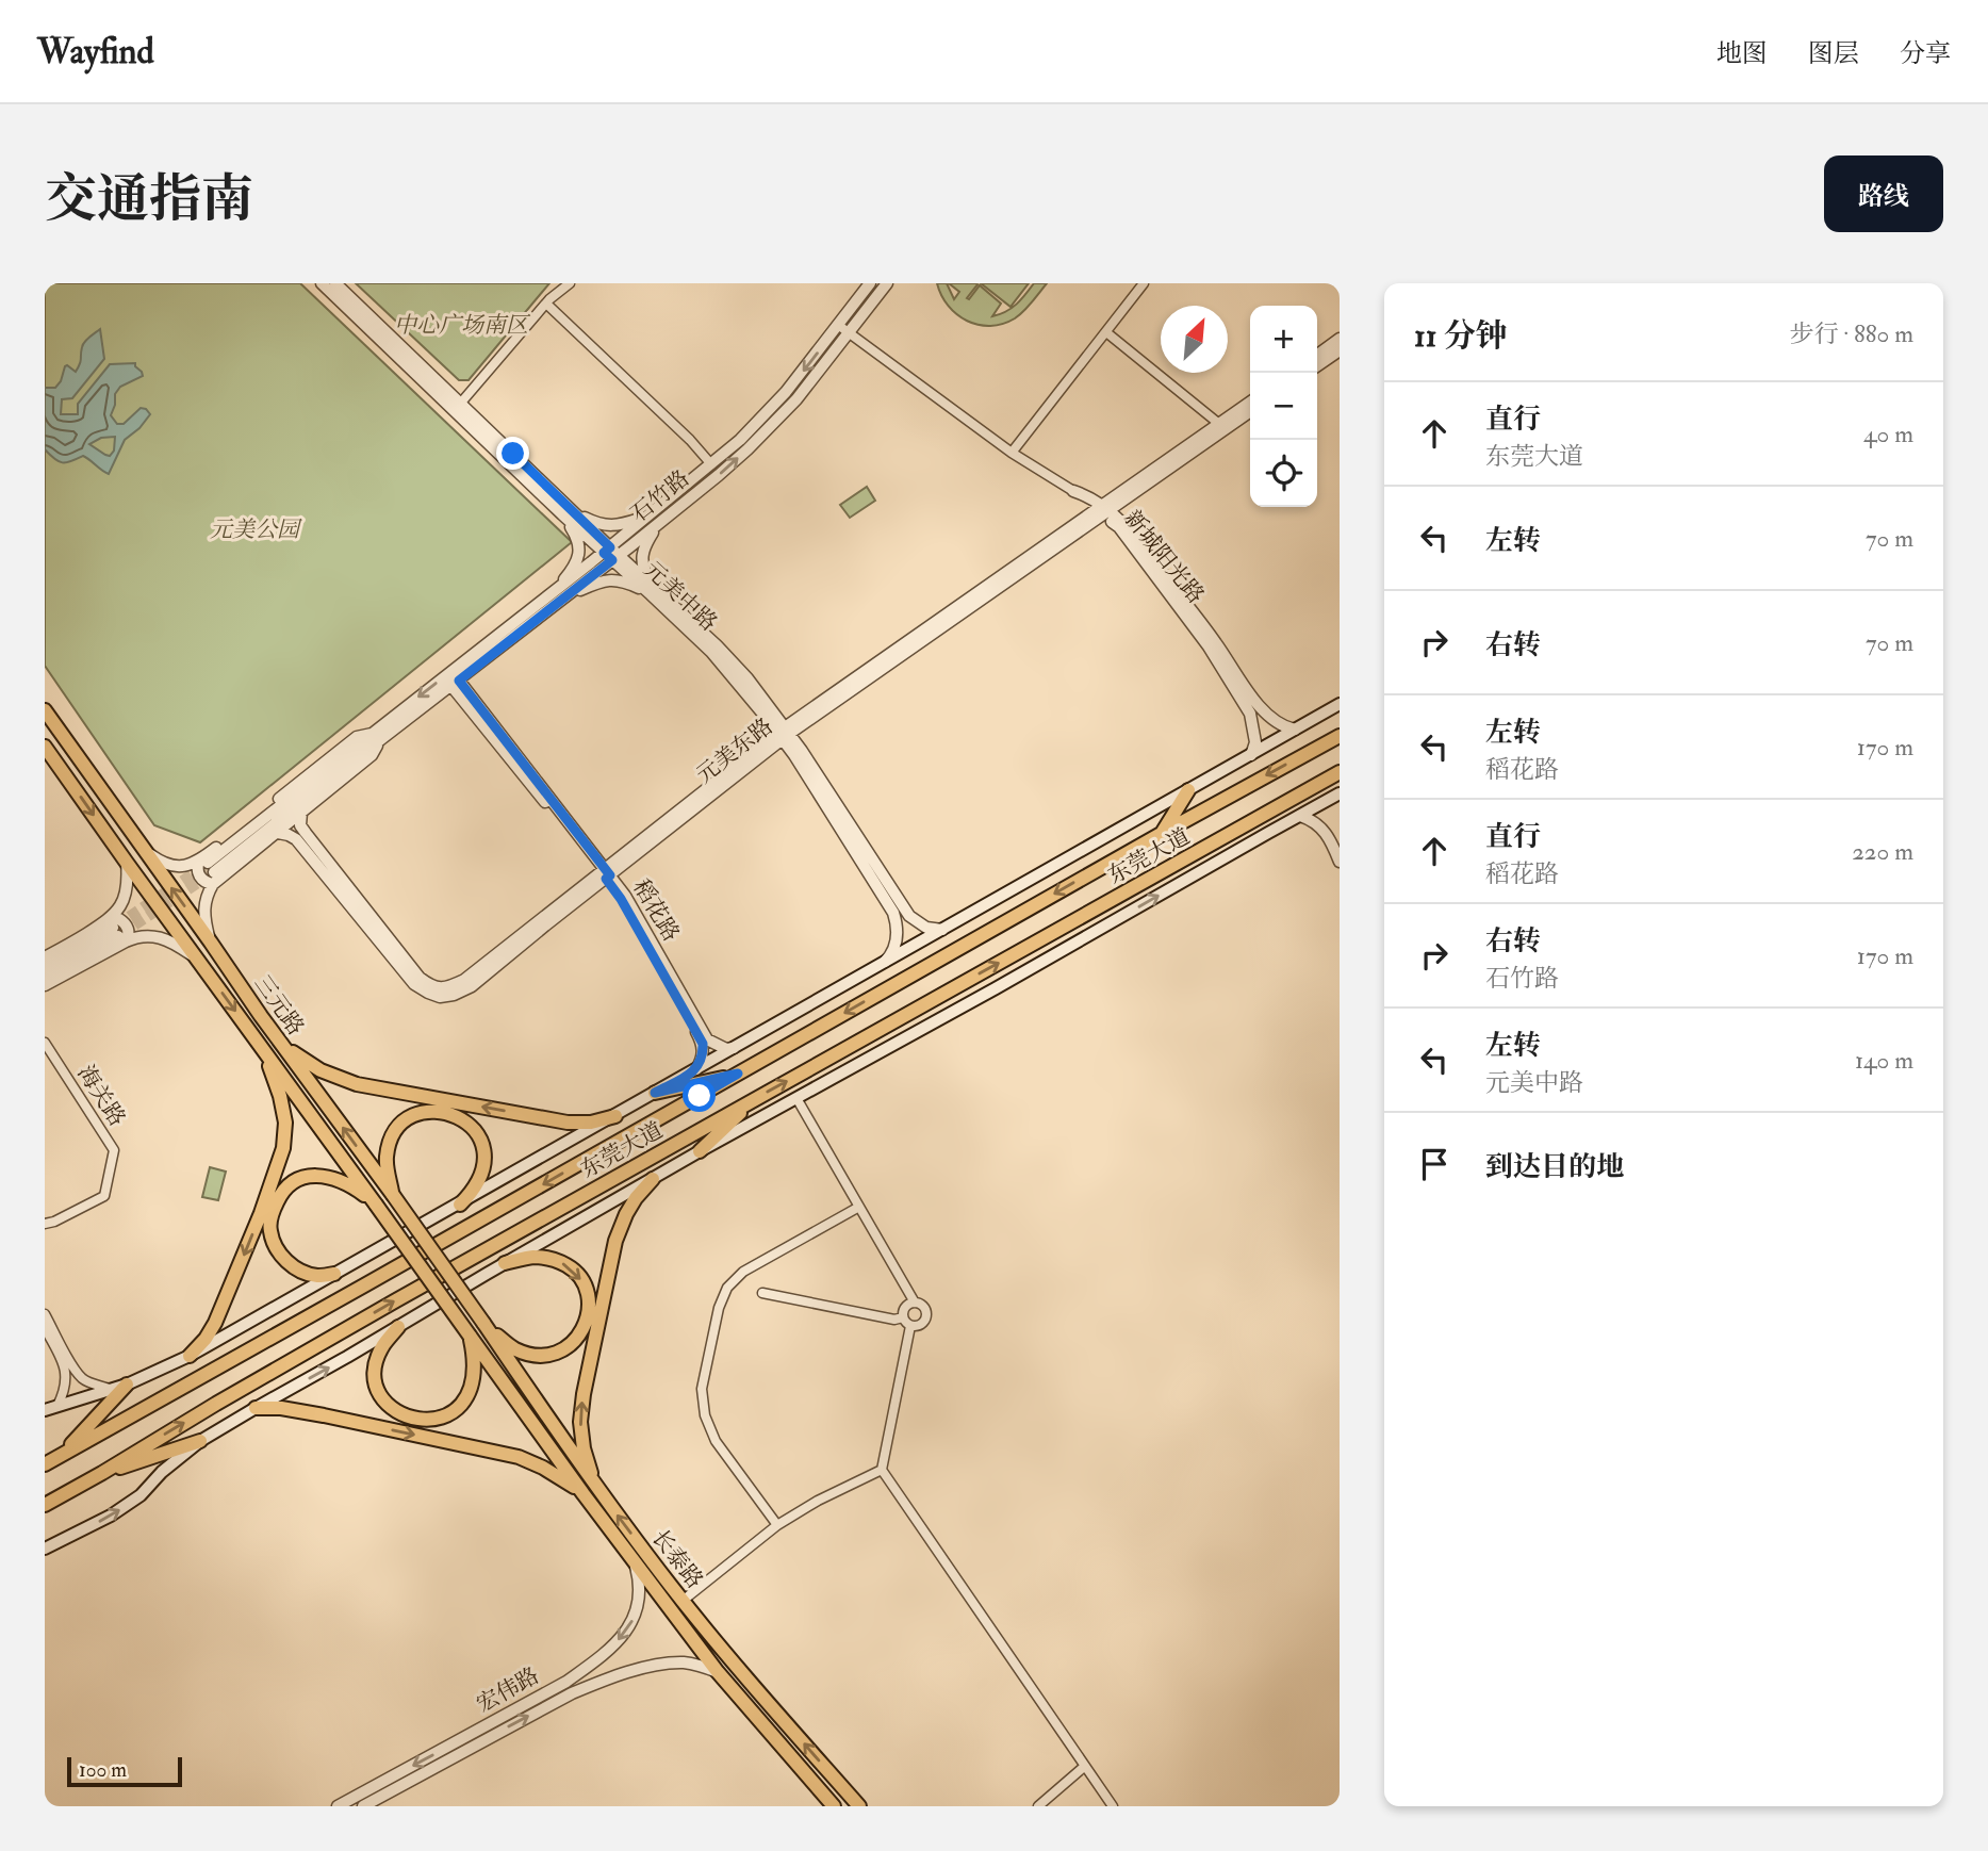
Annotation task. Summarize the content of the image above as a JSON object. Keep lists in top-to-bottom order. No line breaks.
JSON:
{"streets":{"main road":["东莞大道","三元路","长泰路"],"street":["石竹路","新城阳光路","元美中路","元美东路","稻花路","海关路","宏伟路"]},"crossings":[["石竹路","元美中路"],["石竹路","稻花路"],["新城阳光路","元美东路"],["元美中路","元美东路"],["元美东路","稻花路"],["三元路","长泰路"],["长泰路","宏伟路"]],"parks":["中心广场南区","元美公园"],"scale_bar":"100 m","north":"top right","page":{"header":"Wayfind","nav":["地图","图层","分享"],"buttons":"路线","title":"交通指南","heading":["11 分钟","步行 · 880 m"],"map_buttons":["+","−"],"list":[["直行","东莞大道","40 m"],["左转","70 m"],["右转","70 m"],["左转","稻花路","170 m"],["直行","稻花路","220 m"],["右转","石竹路","170 m"],["左转","元美中路","140 m"],"到达目的地"],"scale":"100 m"}}
